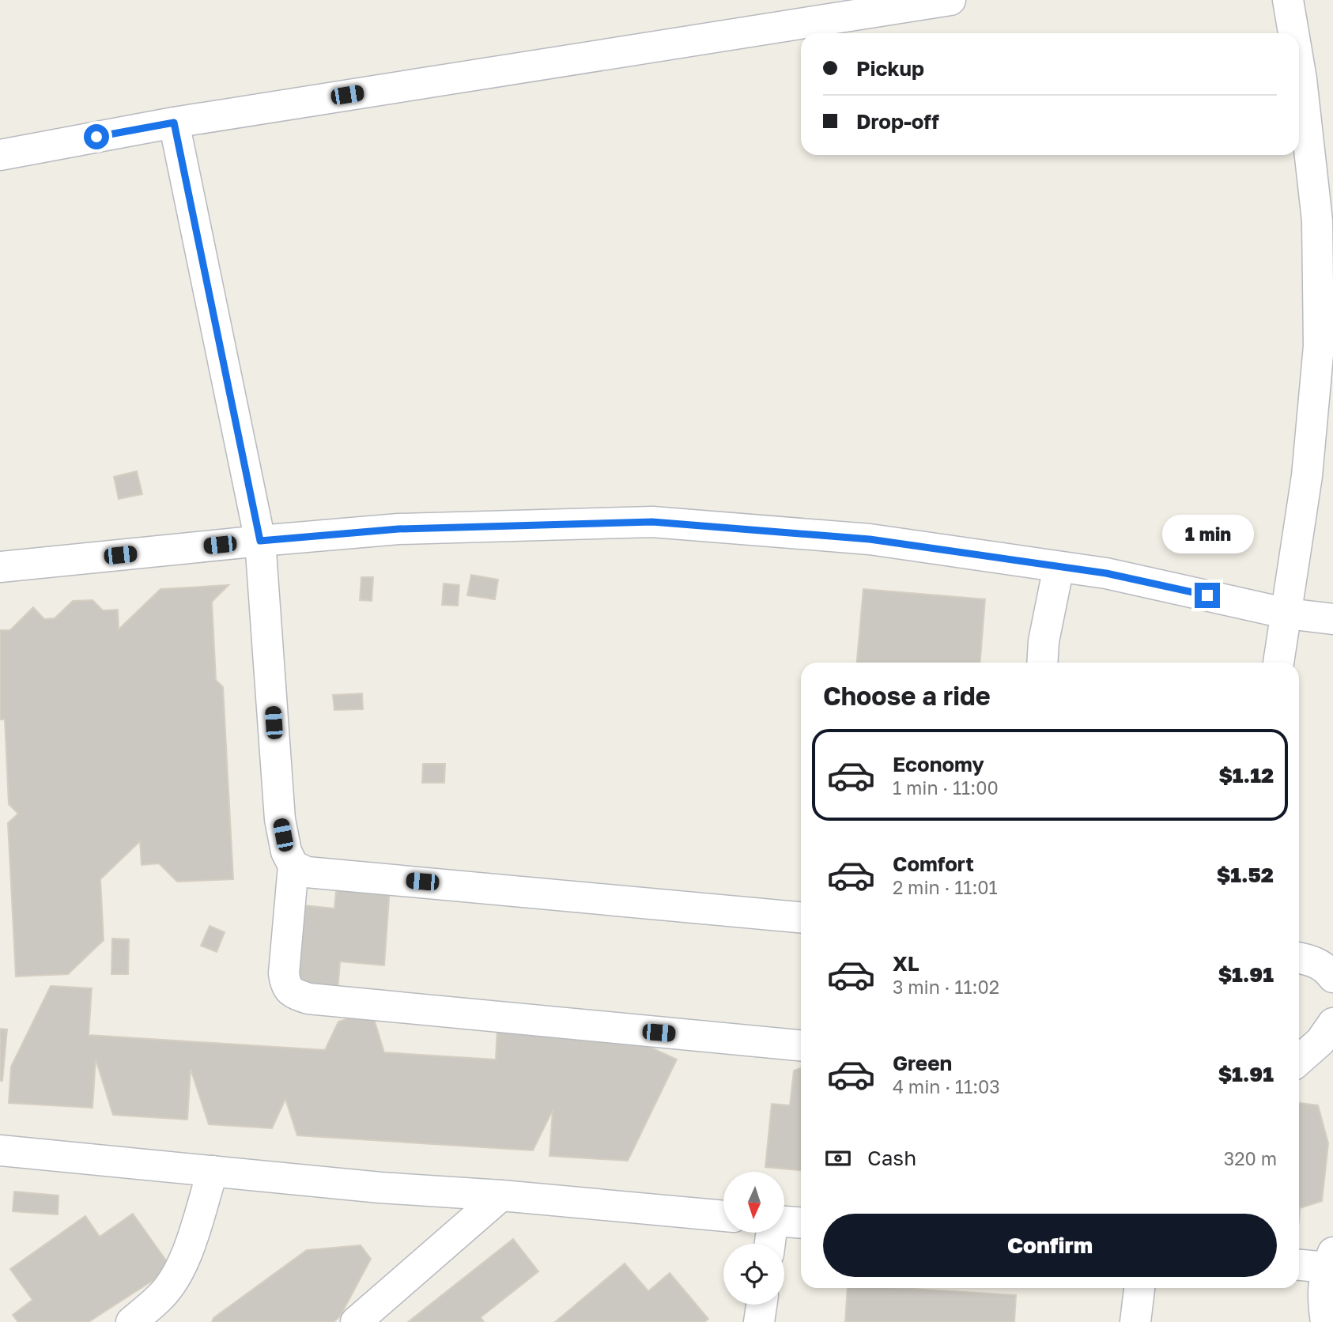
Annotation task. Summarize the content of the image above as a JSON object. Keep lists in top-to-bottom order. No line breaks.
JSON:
{"north":"bottom","page":{"banner":["Pickup","Drop-off"],"bubble":"1 min","heading":"Choose a ride","list":[{"name":"Economy","note":"1 min · 11:00","value":"$1.12"},{"name":"Comfort","note":"2 min · 11:01","value":"$1.52"},{"name":"XL","note":"3 min · 11:02","value":"$1.91"},{"name":"Green","note":"4 min · 11:03","value":"$1.91"}],"pay":["Cash","320 m"],"buttons":"Confirm"}}
